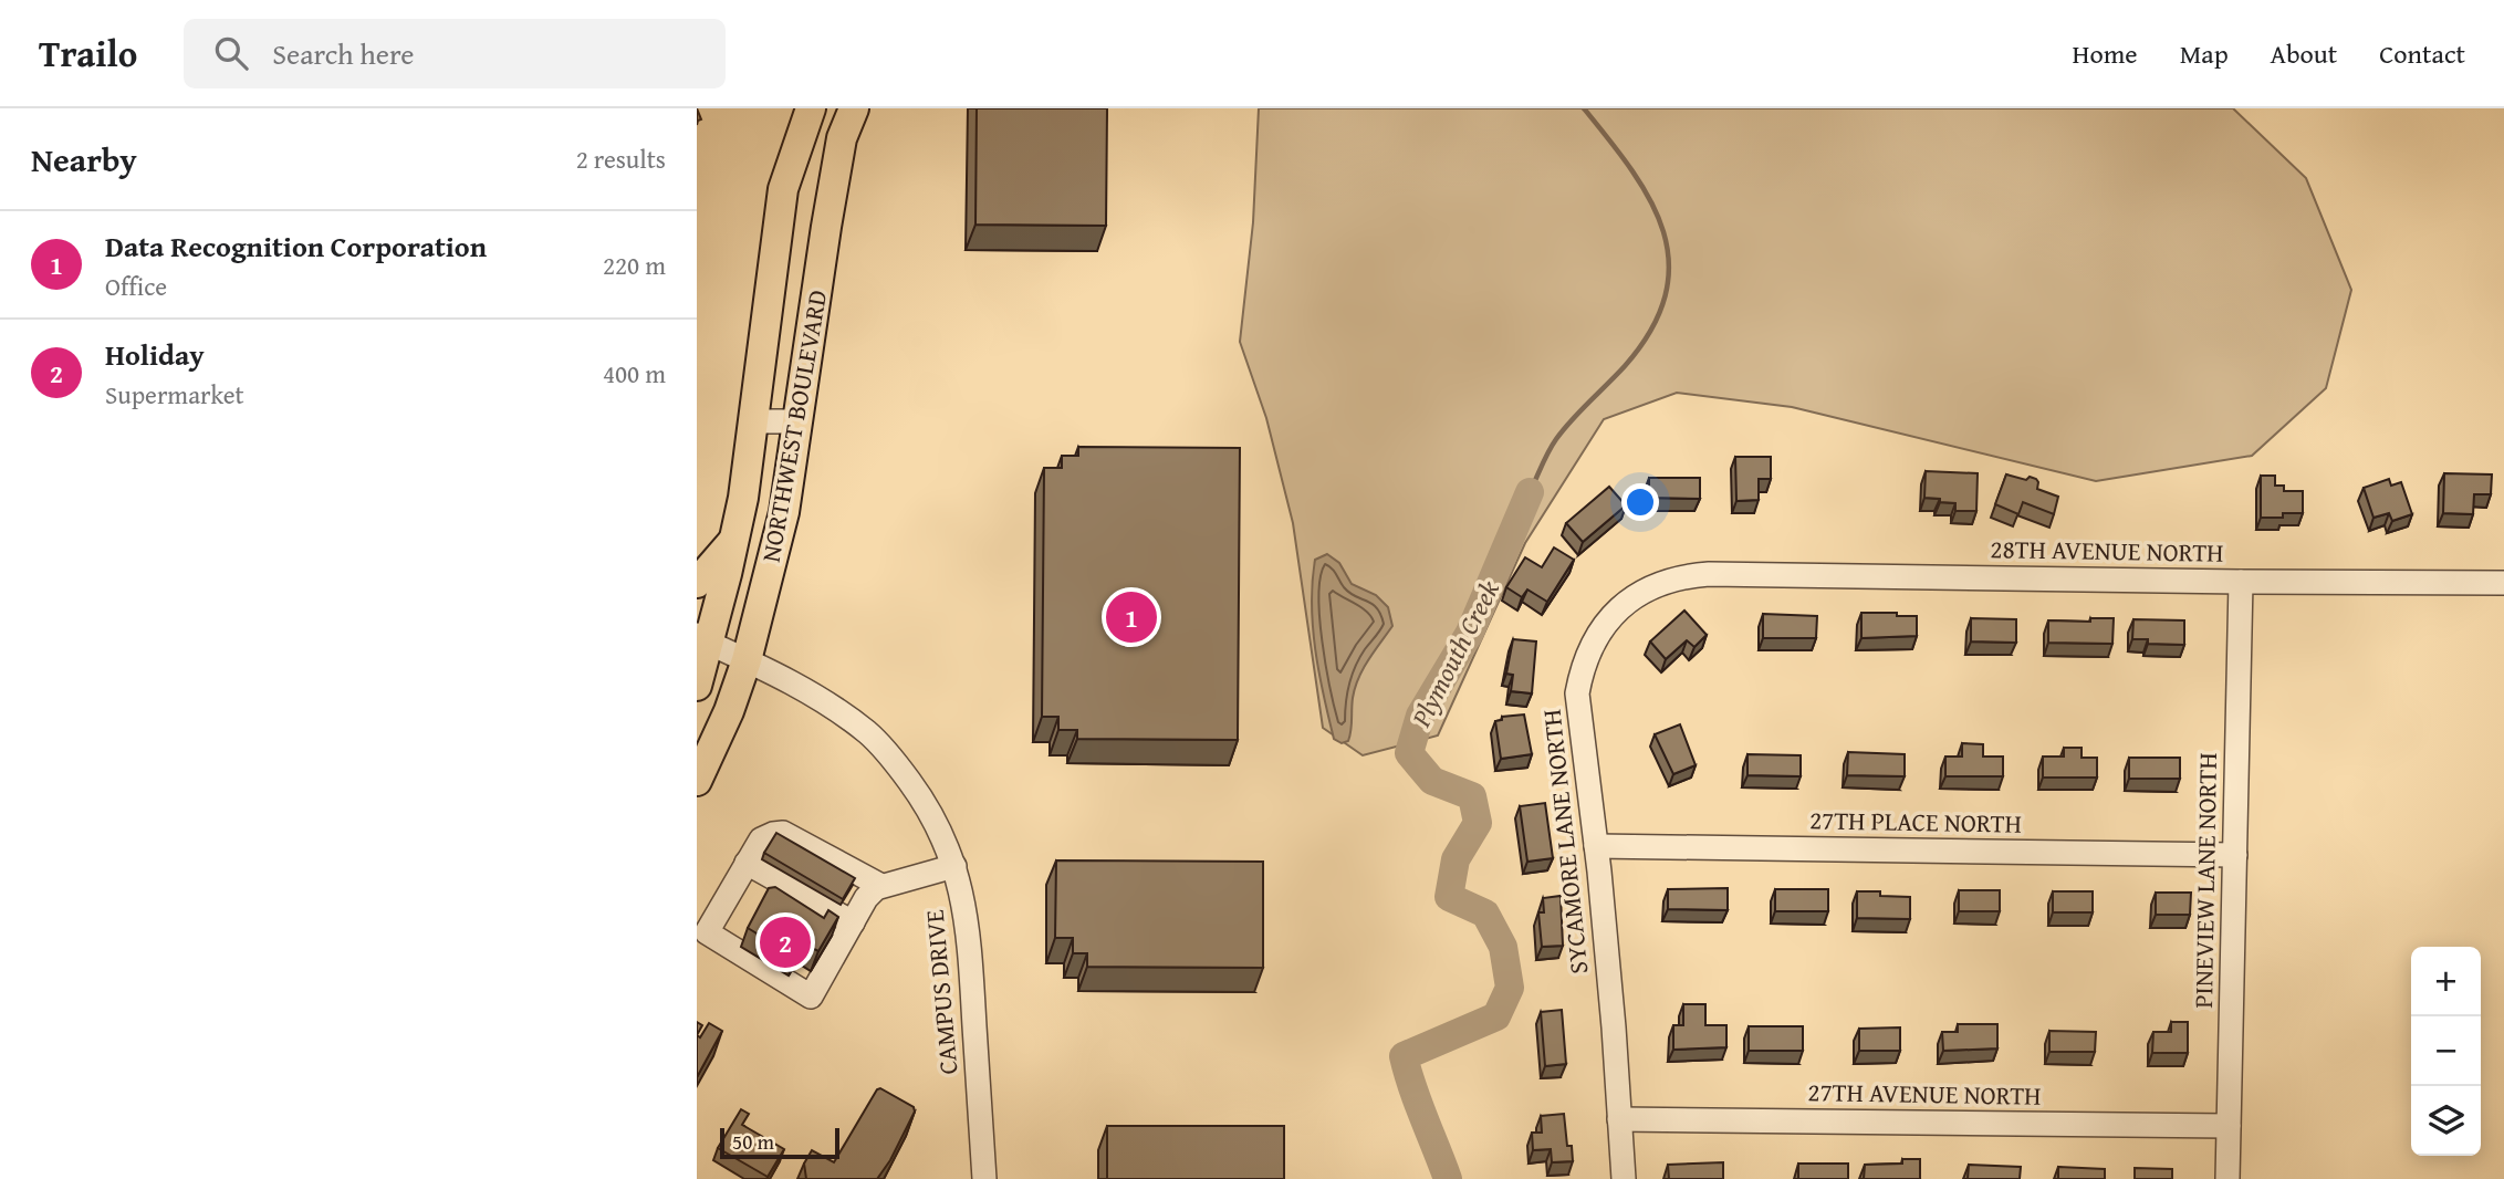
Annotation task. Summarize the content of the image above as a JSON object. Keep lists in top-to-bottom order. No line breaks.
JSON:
{"streets":{"main road":["NORTHWEST BOULEVARD"],"street":["28TH AVENUE NORTH","27TH PLACE NORTH","SYCAMORE LANE NORTH","PINEVIEW LANE NORTH","CAMPUS DRIVE","27TH AVENUE NORTH"]},"crossings":[["NORTHWEST BOULEVARD","CAMPUS DRIVE"],["28TH AVENUE NORTH","SYCAMORE LANE NORTH"],["28TH AVENUE NORTH","PINEVIEW LANE NORTH"],["27TH PLACE NORTH","SYCAMORE LANE NORTH"],["27TH PLACE NORTH","PINEVIEW LANE NORTH"],["SYCAMORE LANE NORTH","27TH AVENUE NORTH"],["PINEVIEW LANE NORTH","27TH AVENUE NORTH"]],"water":["Plymouth Creek"],"scale_bar":"50 m","page":{"header":"Trailo","search":"Search here","nav":["Home","Map","About","Contact"],"heading":["Nearby","2 results"],"list":[{"mark":"1","name":"Data Recognition Corporation","note":"Office","value":"220 m"},{"mark":"2","name":"Holiday","note":"Supermarket","value":"400 m"}],"pins":["1","2"],"map_buttons":["+","−"],"scale":"50 m"}}
